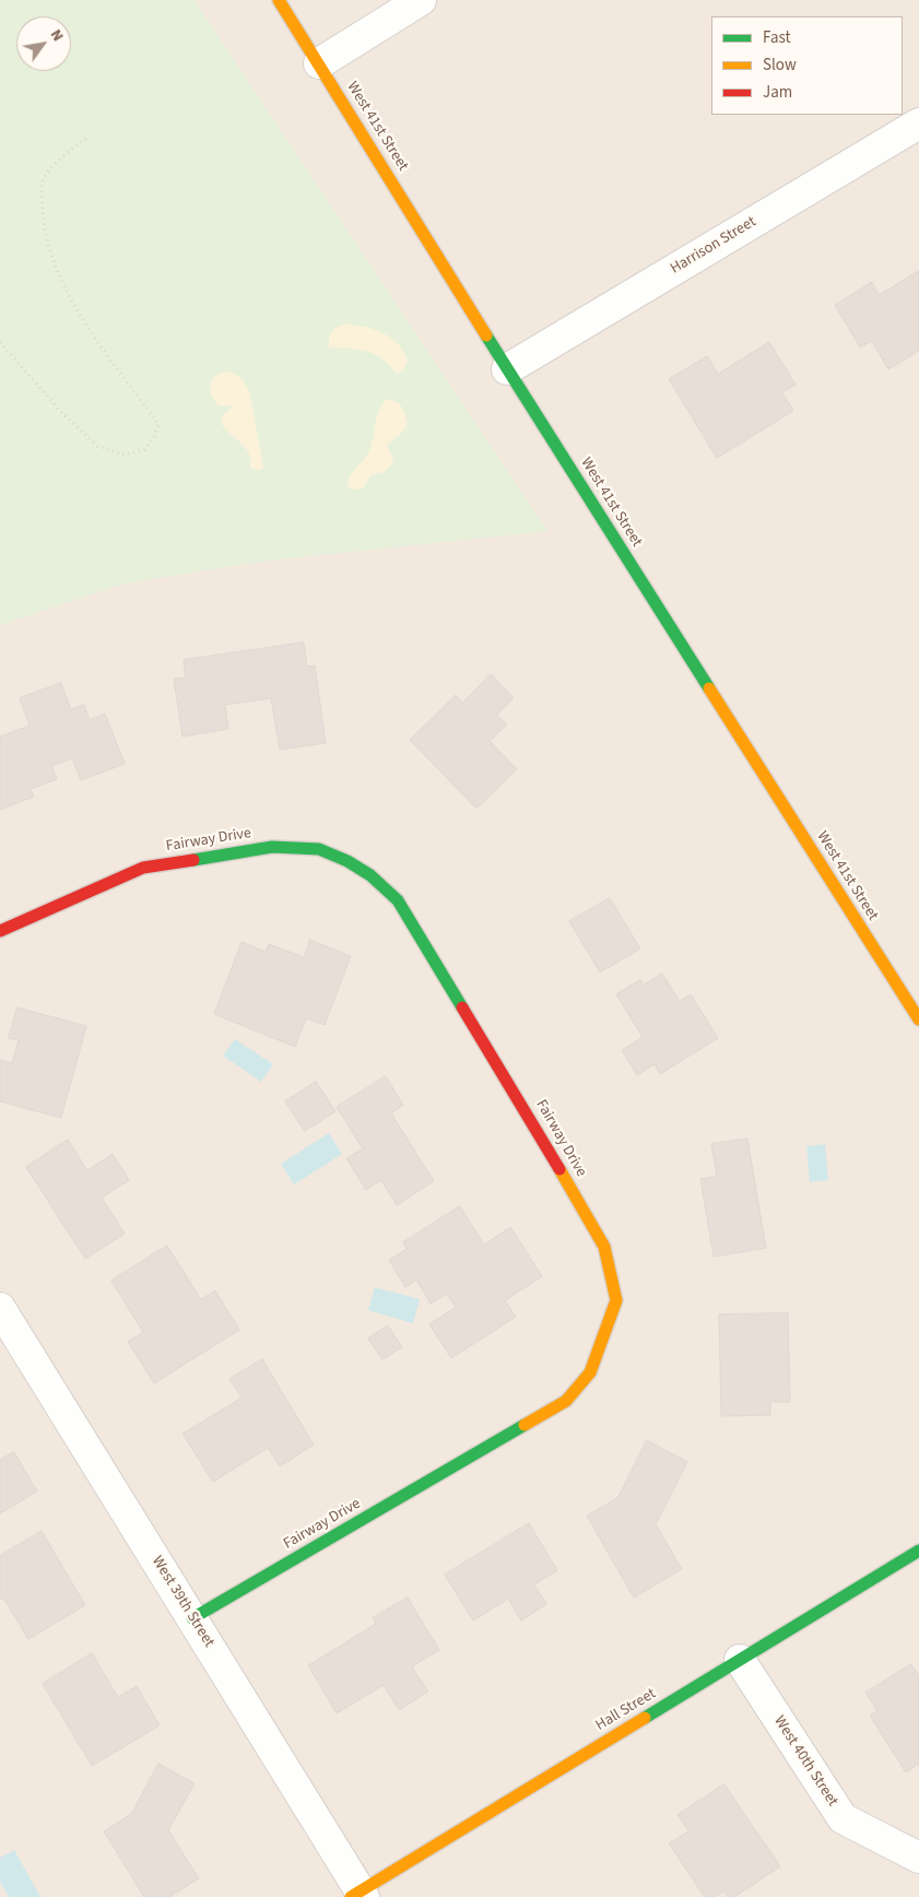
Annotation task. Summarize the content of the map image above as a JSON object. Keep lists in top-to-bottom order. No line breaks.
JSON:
{"streets":{"street":["West 41st Street","Harrison Street","Fairway Drive","West 39th Street","Hall Street","West 40th Street"]},"crossings":[["West 41st Street","Harrison Street"],["Fairway Drive","West 39th Street"],["West 39th Street","Hall Street"],["Hall Street","West 40th Street"]],"legend":["Fast","Slow","Jam"],"north":"top right"}
